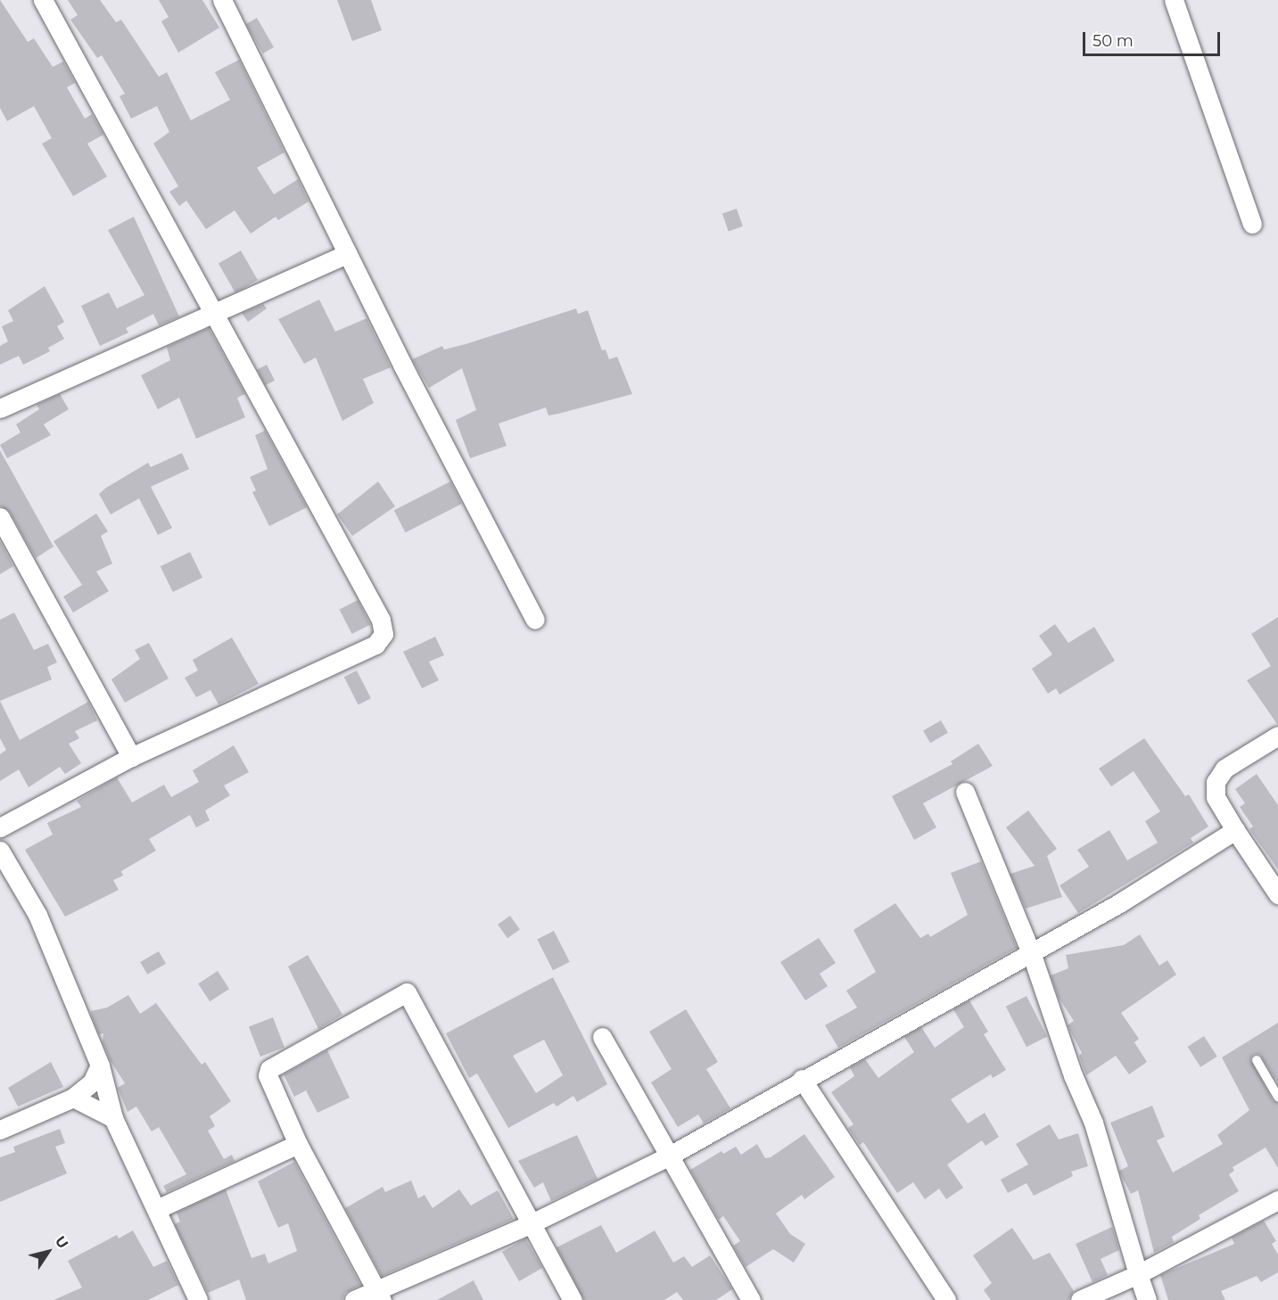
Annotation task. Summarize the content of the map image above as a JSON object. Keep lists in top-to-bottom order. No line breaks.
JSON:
{"scale_bar":"50 m","north":"top right"}
